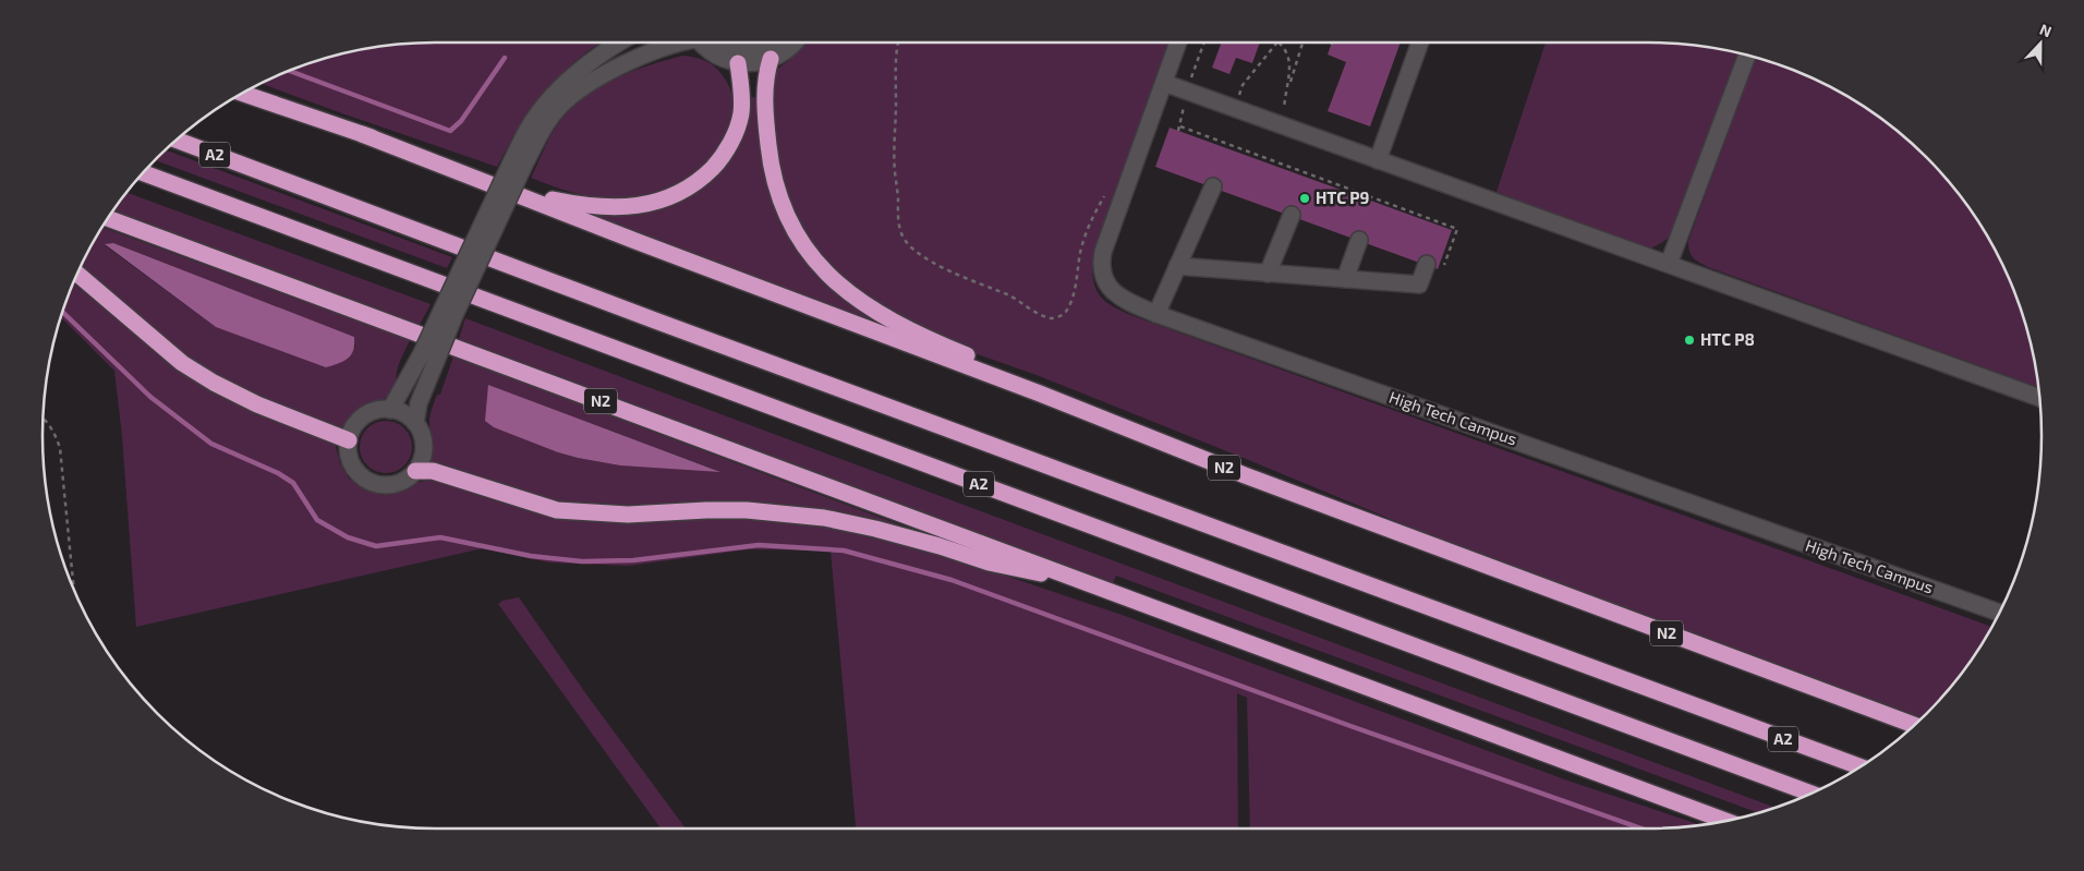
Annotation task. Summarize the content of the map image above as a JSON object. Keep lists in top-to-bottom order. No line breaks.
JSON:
{"streets":{"highway":["A2","N2"],"street":["High Tech Campus"]},"places":["HTC P9","HTC P8"],"north":"top"}
